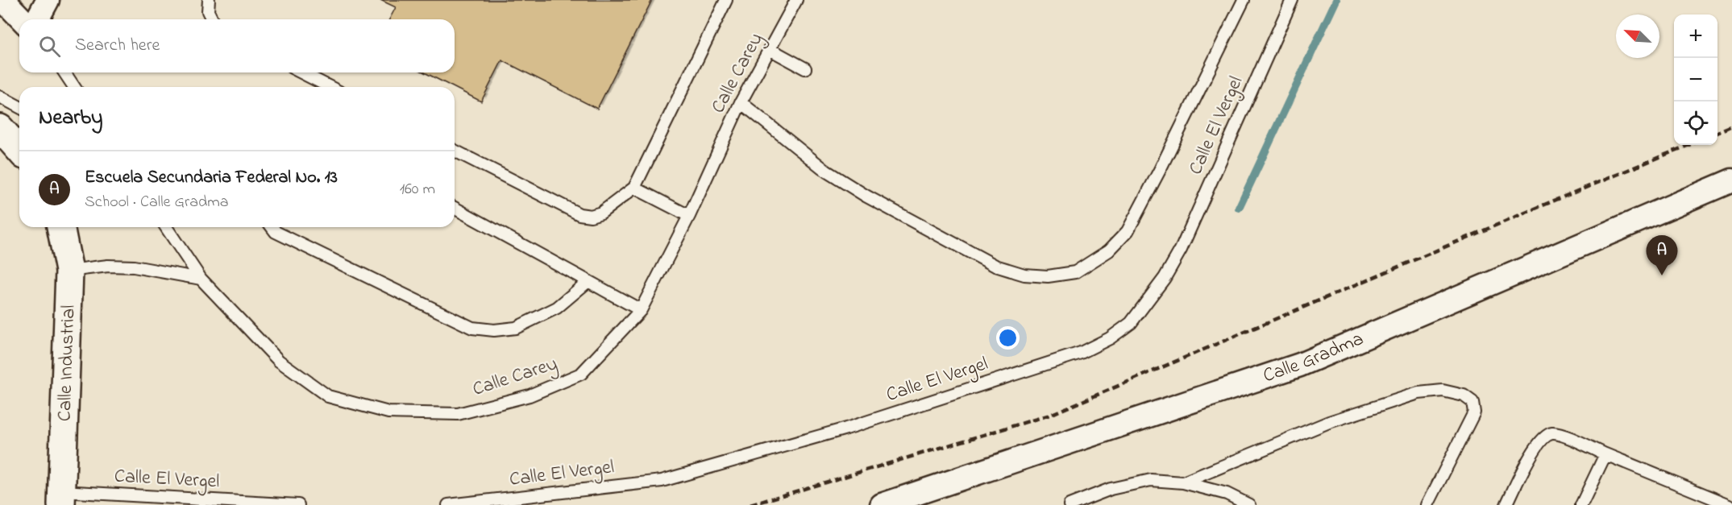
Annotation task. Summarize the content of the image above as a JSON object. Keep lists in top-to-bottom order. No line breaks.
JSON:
{"streets":{"main road":["Calle Industrial"],"street":["Calle Gradma"],"lane":["Calle Carey","Calle El Vergel"]},"crossings":[["Calle El Vergel","Calle Industrial"]],"north":"top left","page":{"map_buttons":["+","−"],"search":"Search here","heading":"Nearby","list":[{"mark":"A","name":"Escuela Secundaria Federal No. 13","note":"School · Calle Gradma","value":"160 m"}],"pins":"A"}}
